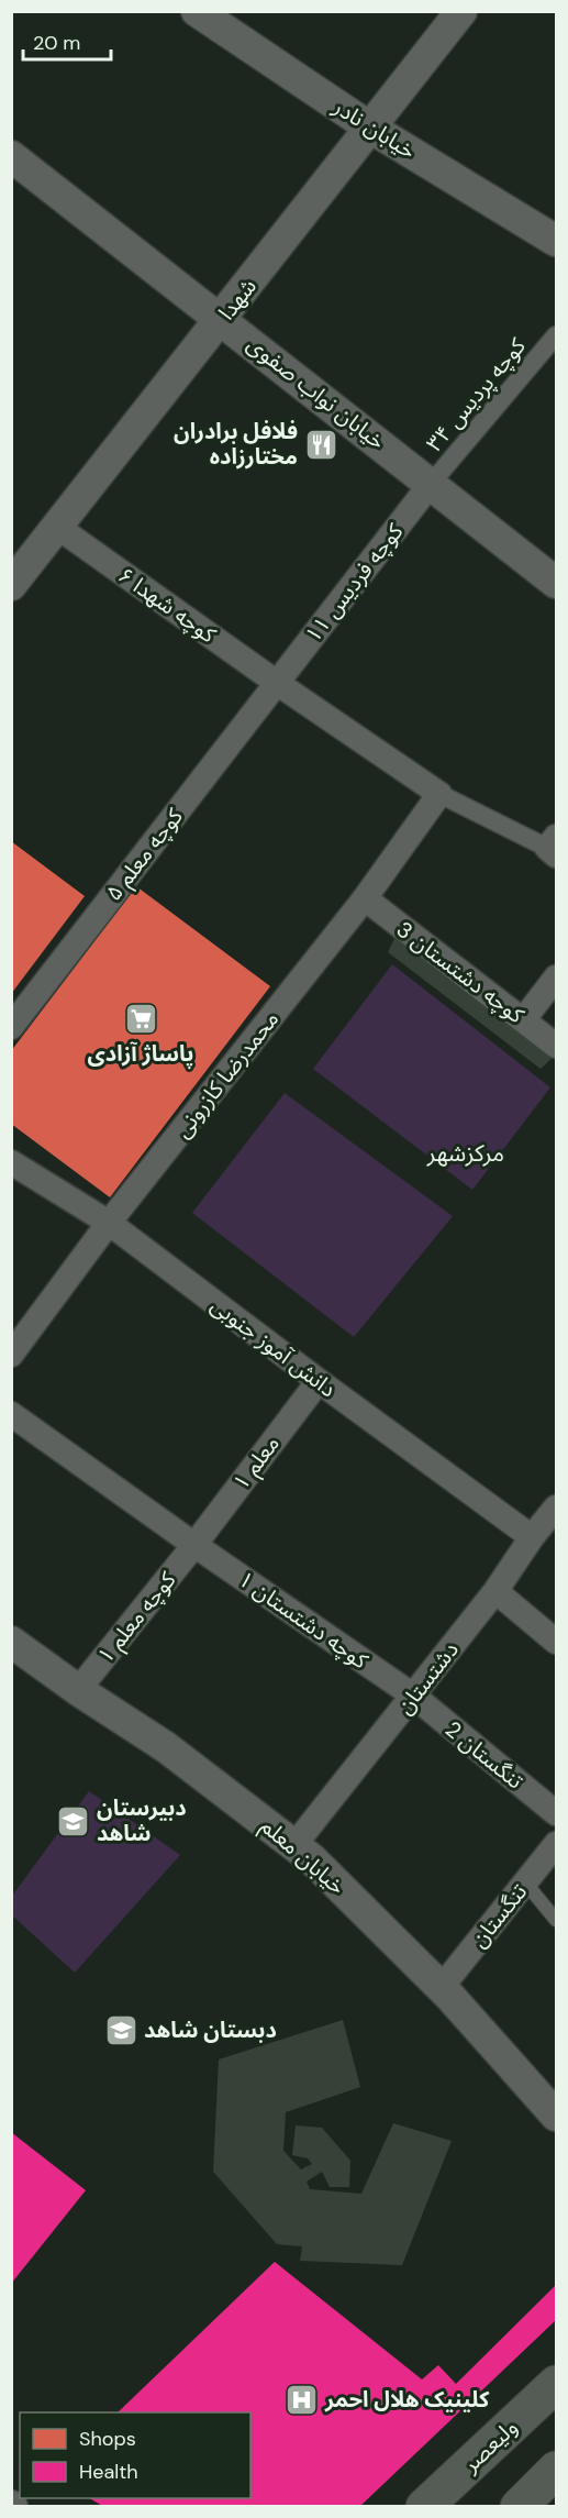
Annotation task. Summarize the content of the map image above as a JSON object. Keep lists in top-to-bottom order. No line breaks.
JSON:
{"streets":{"main road":["ولیعصر"],"street":["خیابان نادر","شهدا","خیابان نواب صفوی","کوچه پردیس ۳۴","کوچه فردیس ۱۱","کوچه شهدا ۶","کوچه معلم ۵","کوچه دشتستان 3","محمدرضا کازرونی","دانش آموز جنوبی","معلم ۱","کوچه معلم ۱","کوچه دشتستان ۱","دشتستان","تنگستان 2","خیابان معلم","تنگستان"]},"crossings":[["خیابان نادر","شهدا"],["شهدا","خیابان نواب صفوی"],["شهدا","کوچه شهدا ۶"],["خیابان نواب صفوی","کوچه پردیس ۳۴"],["خیابان نواب صفوی","کوچه فردیس ۱۱"],["کوچه پردیس ۳۴","کوچه فردیس ۱۱"],["کوچه فردیس ۱۱","کوچه شهدا ۶"],["کوچه فردیس ۱۱","کوچه معلم ۵"],["کوچه شهدا ۶","کوچه معلم ۵"],["کوچه شهدا ۶","محمدرضا کازرونی"],["کوچه دشتستان 3","محمدرضا کازرونی"],["محمدرضا کازرونی","دانش آموز جنوبی"],["دانش آموز جنوبی","معلم ۱"],["دانش آموز جنوبی","دشتستان"],["معلم ۱","کوچه معلم ۱"],["معلم ۱","کوچه دشتستان ۱"],["کوچه معلم ۱","کوچه دشتستان ۱"],["کوچه معلم ۱","خیابان معلم"],["کوچه دشتستان ۱","دشتستان"],["کوچه دشتستان ۱","تنگستان 2"],["دشتستان","تنگستان 2"],["دشتستان","خیابان معلم"],["خیابان معلم","تنگستان"]],"districts":["مرکزشهر"],"places":{"restaurant":["فلافل برادران مختارزاده"],"supermarket":["پاساژ آزادی"],"school or university":["دبیرستان شاهد","دبستان شاهد"],"hospital":["کلینیک هلال احمر"]},"legend":["Shops","Health"],"scale_bar":"20 m"}
